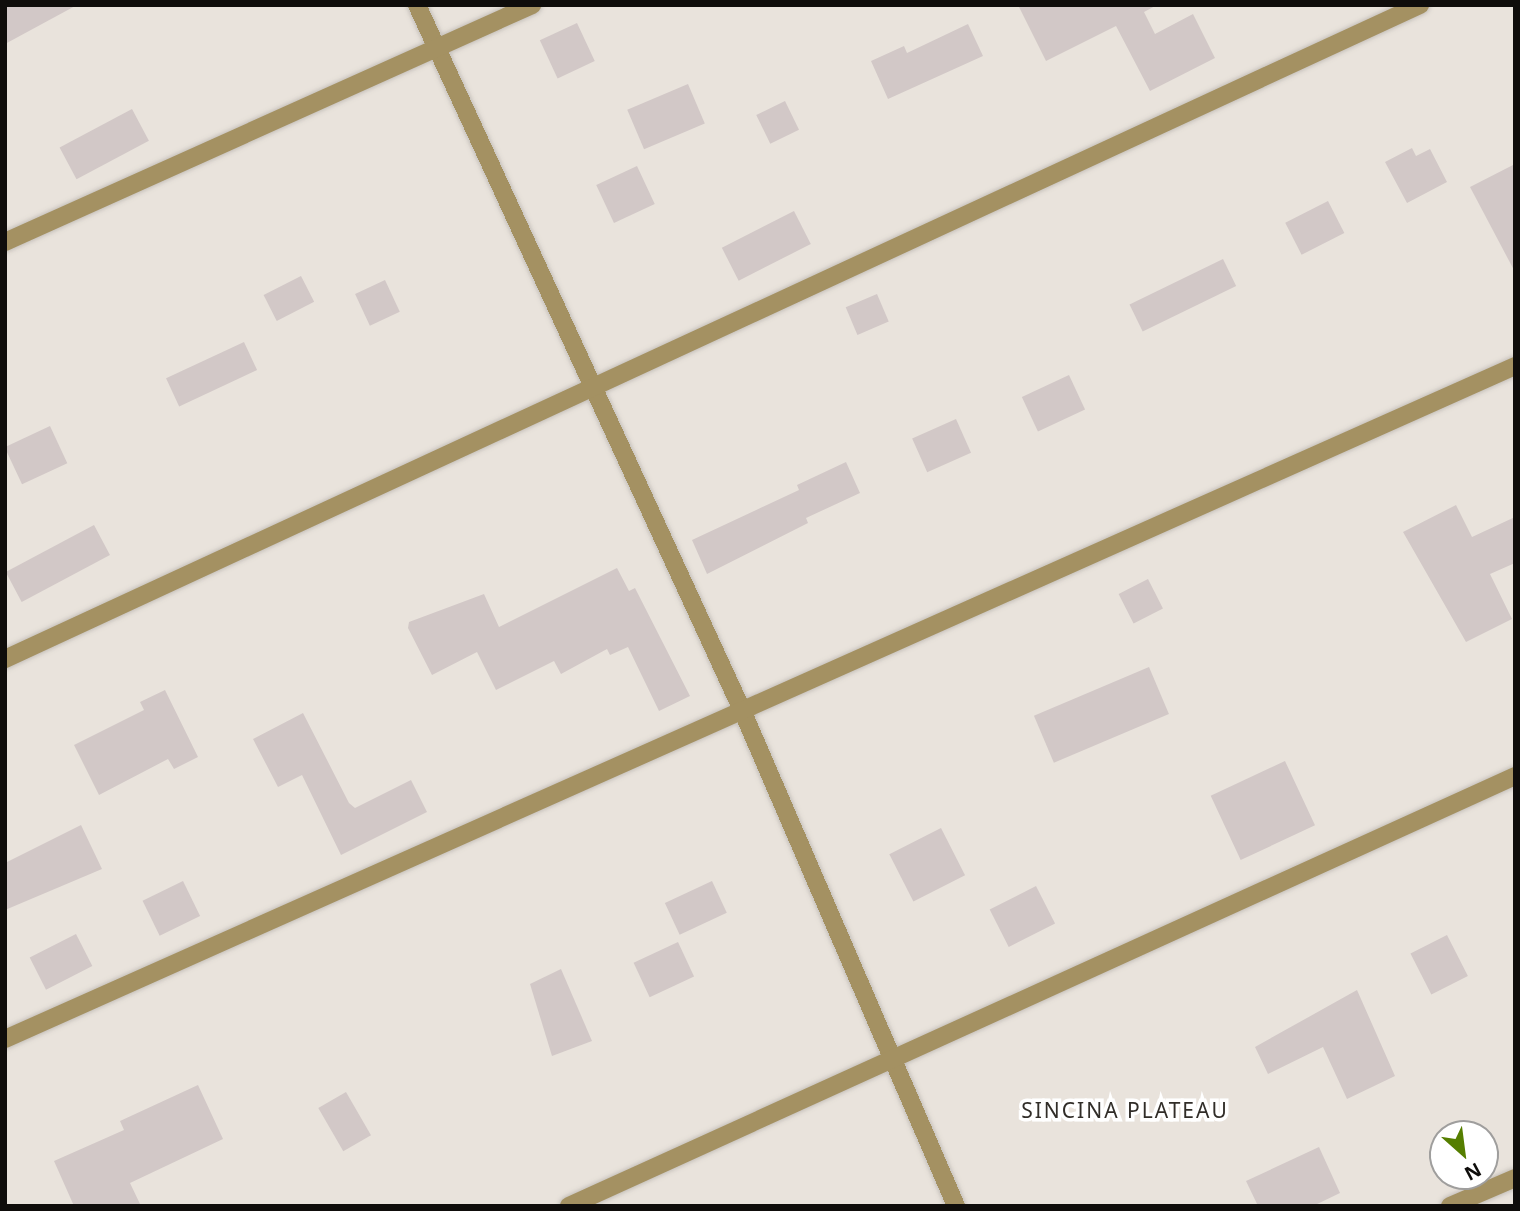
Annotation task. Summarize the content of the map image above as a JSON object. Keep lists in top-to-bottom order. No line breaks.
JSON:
{"districts":["SINCINA PLATEAU"],"north":"bottom right"}
